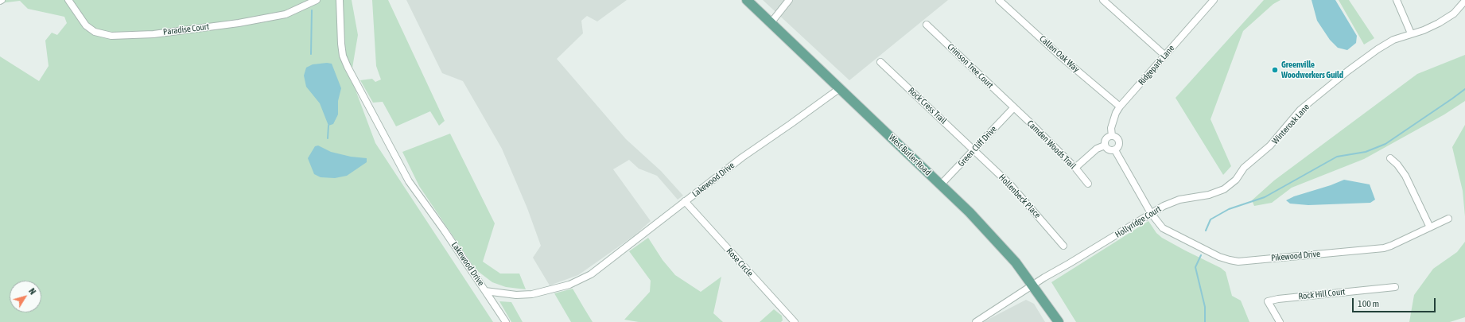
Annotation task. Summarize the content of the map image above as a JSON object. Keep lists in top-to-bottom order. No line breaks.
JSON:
{"streets":{"main road":["West Butler Road"],"street":["Paradise Court","Callen Oak Way","Ridgepark Lane","Crimson Tree Court","Rock Cress Trail","Winteroak Lane","Camden Woods Trail","Green Cliff Drive","Lakewood Drive","Hollenbeck Place","Hollyridge Court","Pikewood Drive","Rose Circle","Rock Hill Court"]},"crossings":[["Callen Oak Way","Ridgepark Lane"],["Crimson Tree Court","Camden Woods Trail"],["Crimson Tree Court","Green Cliff Drive"],["Rock Cress Trail","Green Cliff Drive"],["Rock Cress Trail","Hollenbeck Place"],["Winteroak Lane","Hollyridge Court"],["Camden Woods Trail","Green Cliff Drive"],["Green Cliff Drive","West Butler Road"],["Green Cliff Drive","Hollenbeck Place"],["West Butler Road","Lakewood Drive"],["West Butler Road","Hollyridge Court"],["Lakewood Drive","Rose Circle"],["Hollyridge Court","Pikewood Drive"]],"places":["Greenville Woodworkers Guild"],"scale_bar":"100 m","north":"top right"}
